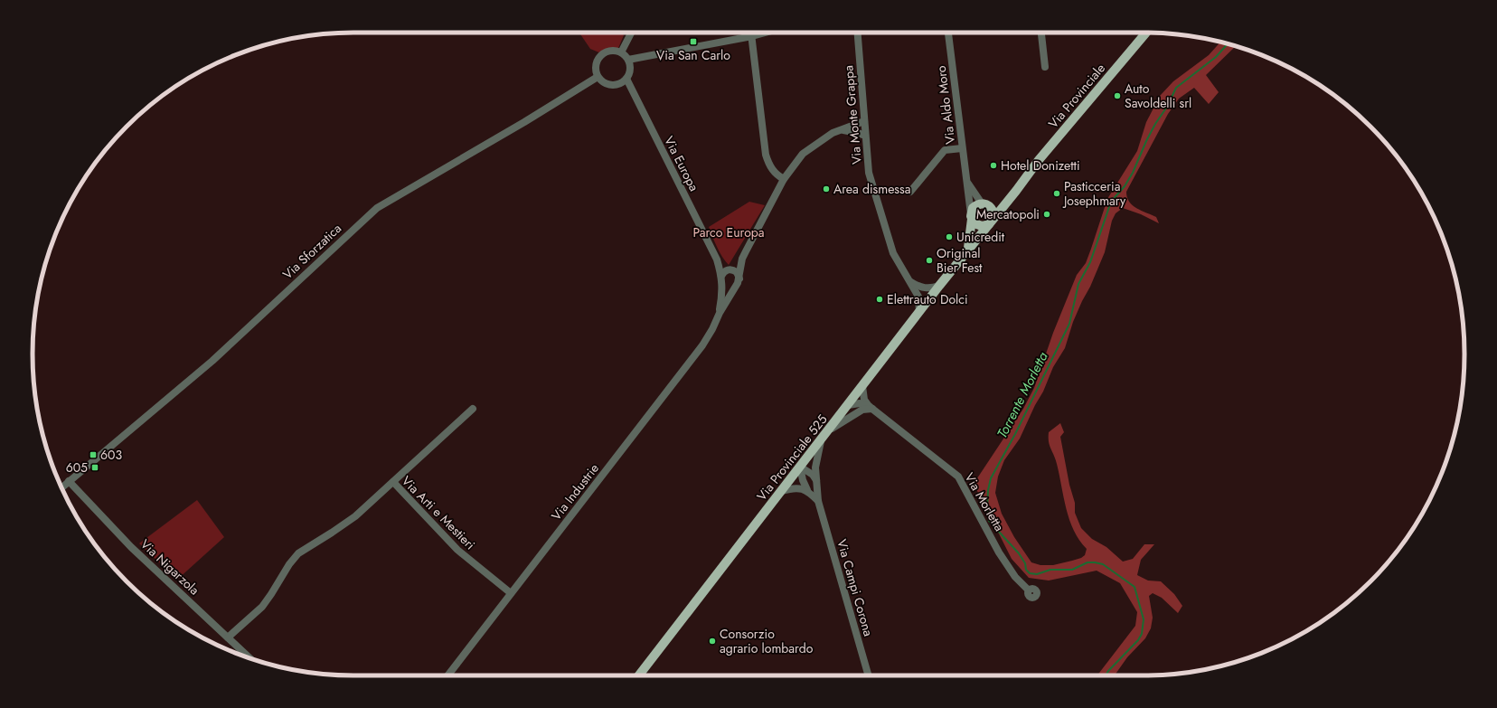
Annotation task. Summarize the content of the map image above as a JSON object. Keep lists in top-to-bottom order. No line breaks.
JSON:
{"streets":{"main road":["Via Provinciale","Via Provinciale 525"],"street":["Via Aldo Moro","Via Monte Grappa","Via Europa","Via Sforzatica","Via Industrie","Via Morletta","Via Arti e Mestieri","Via Nigarzola","Via Campi Corona"]},"crossings":[["Via Provinciale","Via Provinciale 525"],["Via Aldo Moro","Via Provinciale 525"],["Via Monte Grappa","Via Industrie"],["Via Europa","Via Sforzatica"],["Via Europa","Via Industrie"],["Via Sforzatica","Via Nigarzola"],["Via Provinciale 525","Via Campi Corona"],["Via Industrie","Via Arti e Mestieri"],["Via Arti e Mestieri","Via Nigarzola"]],"water":["Torrente Morletta"],"parks":["Parco Europa"],"places":{"transit":["Via San Carlo","603","605"],"other":["Auto Savoldelli srl","Hotel Donizetti","Area dismessa","Pasticceria Josephmary","Mercatopoli","Unicredit","Original Bier Fest","Elettrauto Dolci","Consorzio agrario lombardo"]}}
